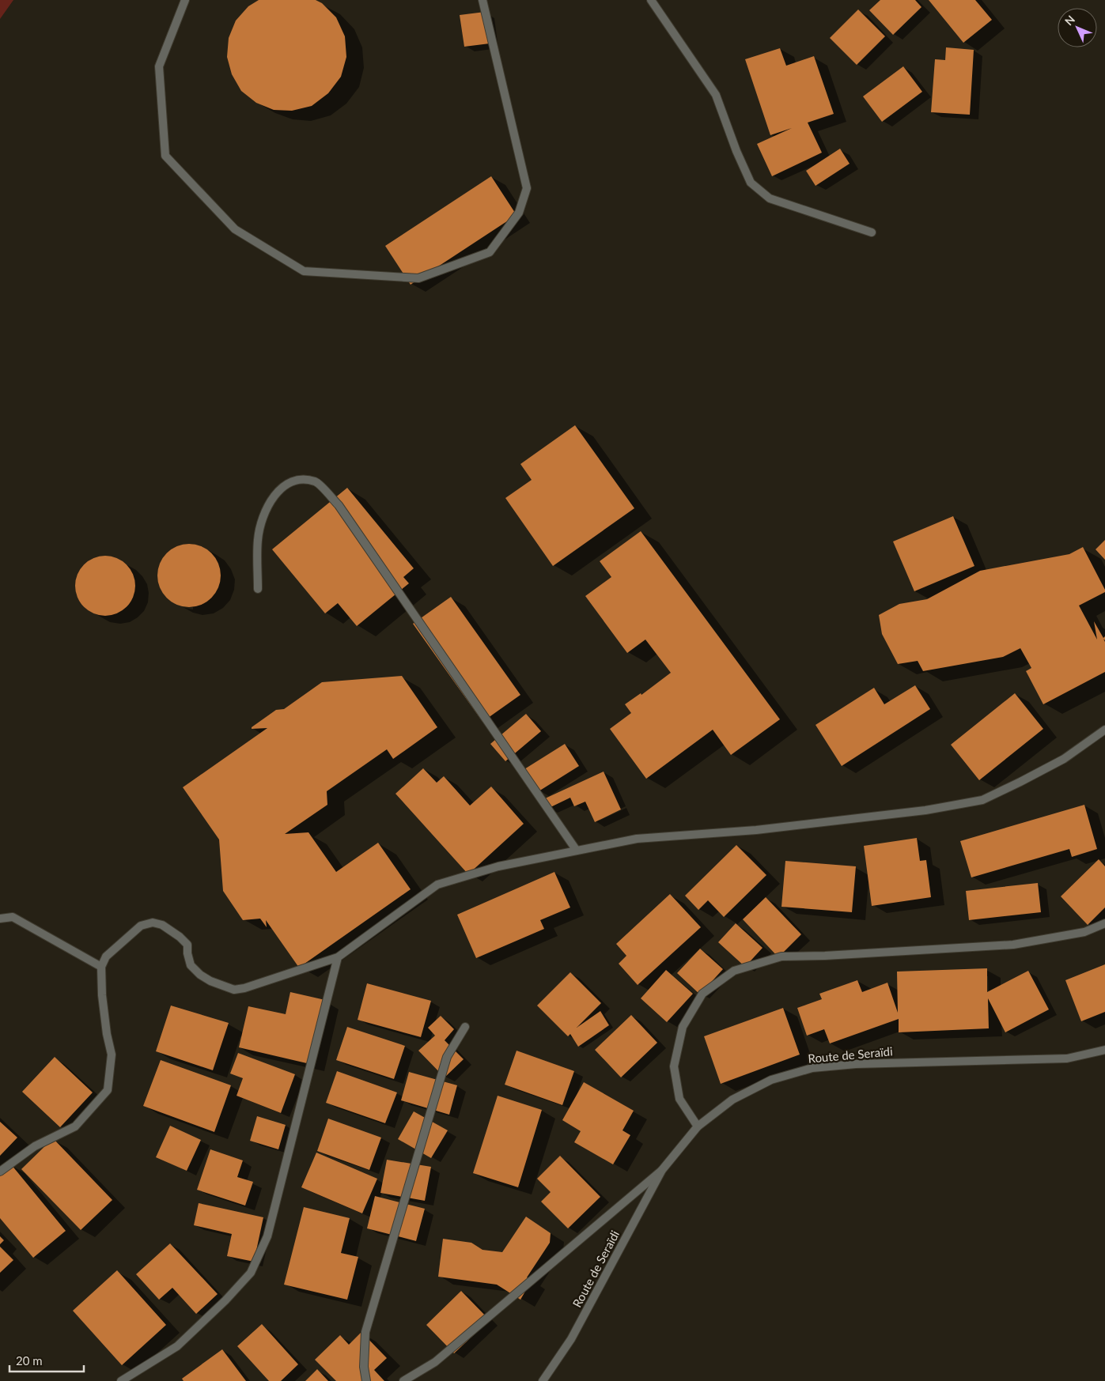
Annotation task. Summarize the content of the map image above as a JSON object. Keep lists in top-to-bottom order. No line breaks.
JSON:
{"streets":{"street":["Route de Seraïdi"]},"scale_bar":"20 m","north":"top left"}
